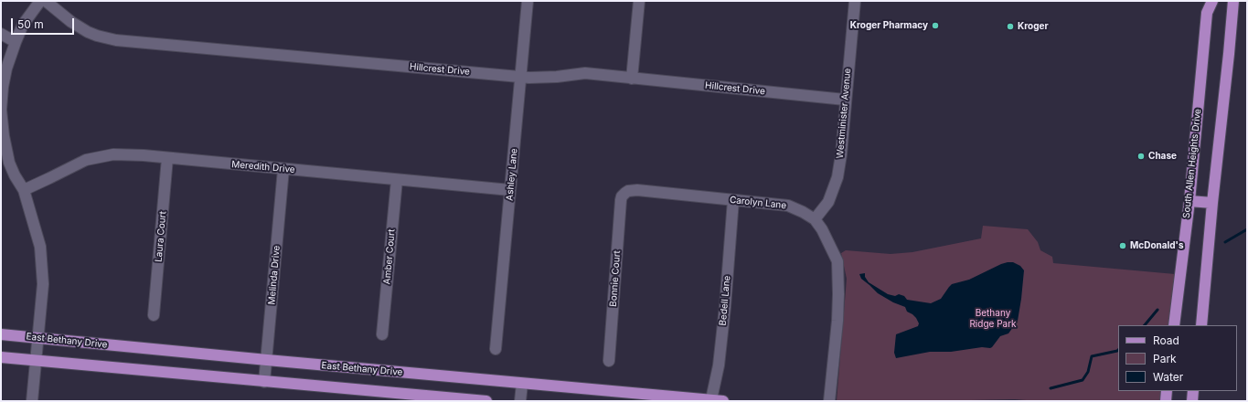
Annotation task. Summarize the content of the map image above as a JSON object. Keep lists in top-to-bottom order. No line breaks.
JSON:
{"streets":{"main road":["South Allen Heights Drive","East Bethany Drive"],"street":["Hillcrest Drive","Westminister Avenue","Meredith Drive","Ashley Lane","Carolyn Lane","Laura Court","Amber Court","Melinda Drive","Bonnie Court","Bedell Lane"]},"crossings":[["Hillcrest Drive","Westminister Avenue"],["Hillcrest Drive","Ashley Lane"],["Westminister Avenue","Carolyn Lane"],["Meredith Drive","Ashley Lane"],["Meredith Drive","Laura Court"],["Meredith Drive","Amber Court"],["Meredith Drive","Melinda Drive"],["Carolyn Lane","Bonnie Court"],["Carolyn Lane","Bedell Lane"],["Melinda Drive","East Bethany Drive"],["Bedell Lane","East Bethany Drive"]],"parks":["Bethany Ridge Park"],"places":["Kroger Pharmacy","Kroger","Chase","McDonald's"],"legend":["Road","Park","Water"],"scale_bar":"50 m"}
